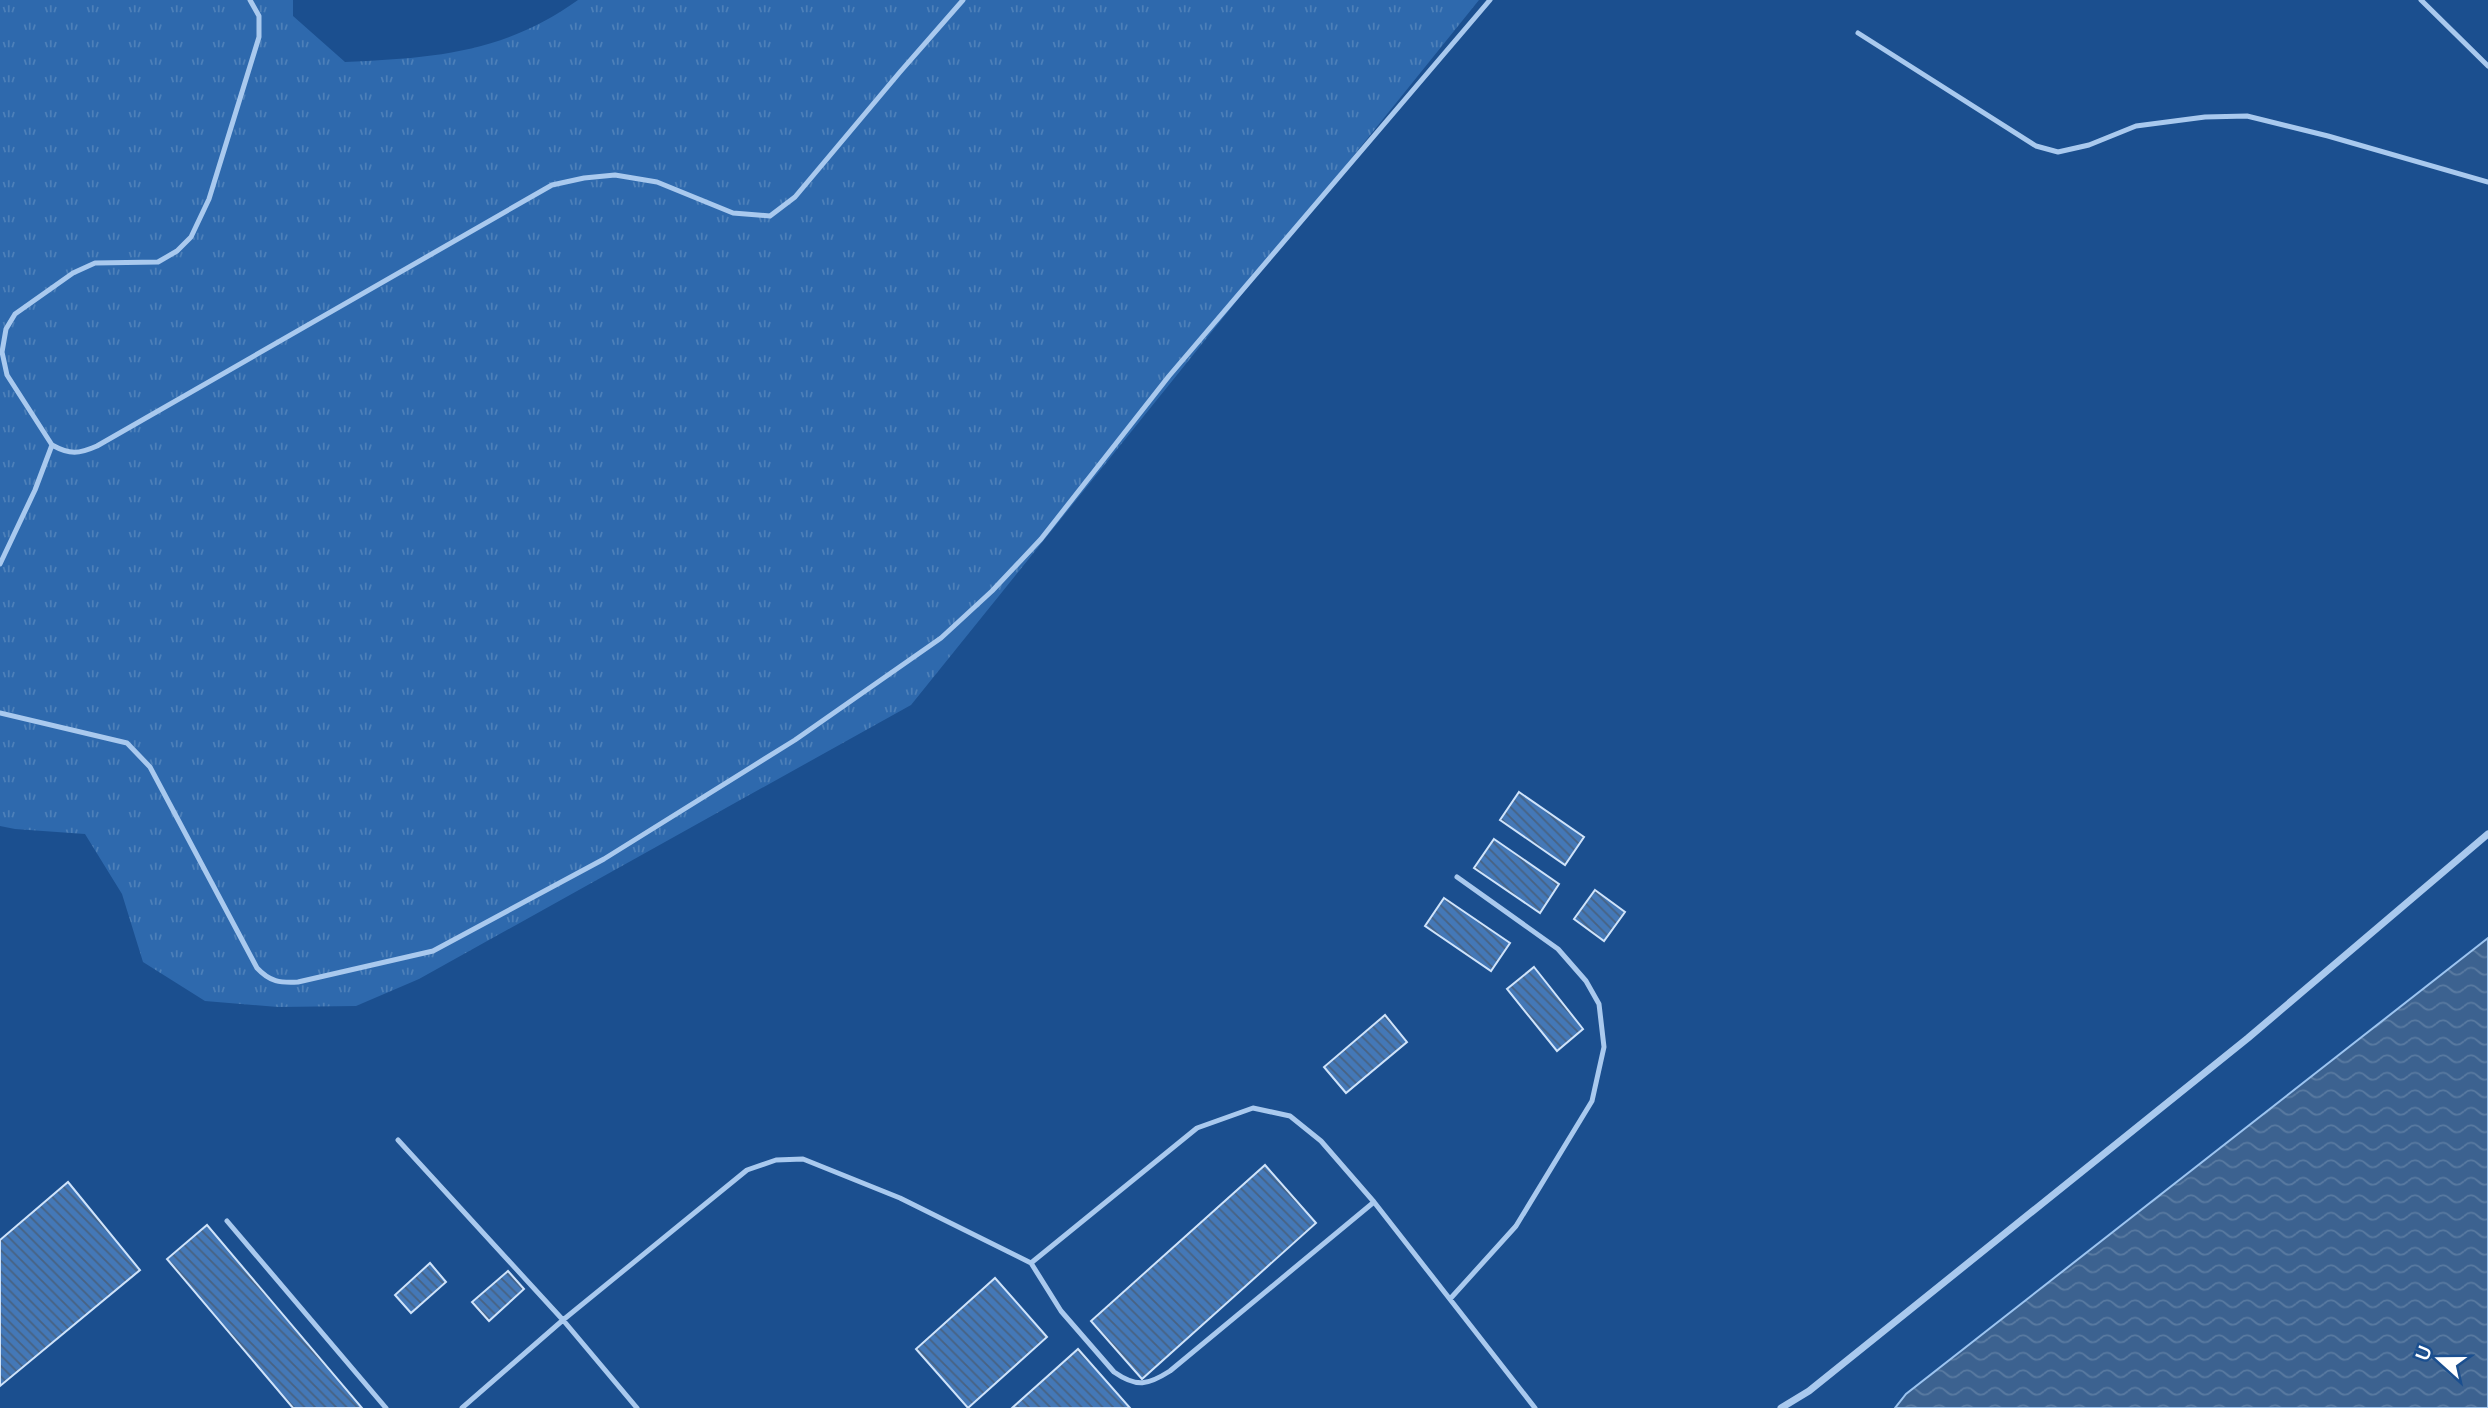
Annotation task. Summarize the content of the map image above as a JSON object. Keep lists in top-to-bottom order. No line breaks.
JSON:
{"north":"left"}
